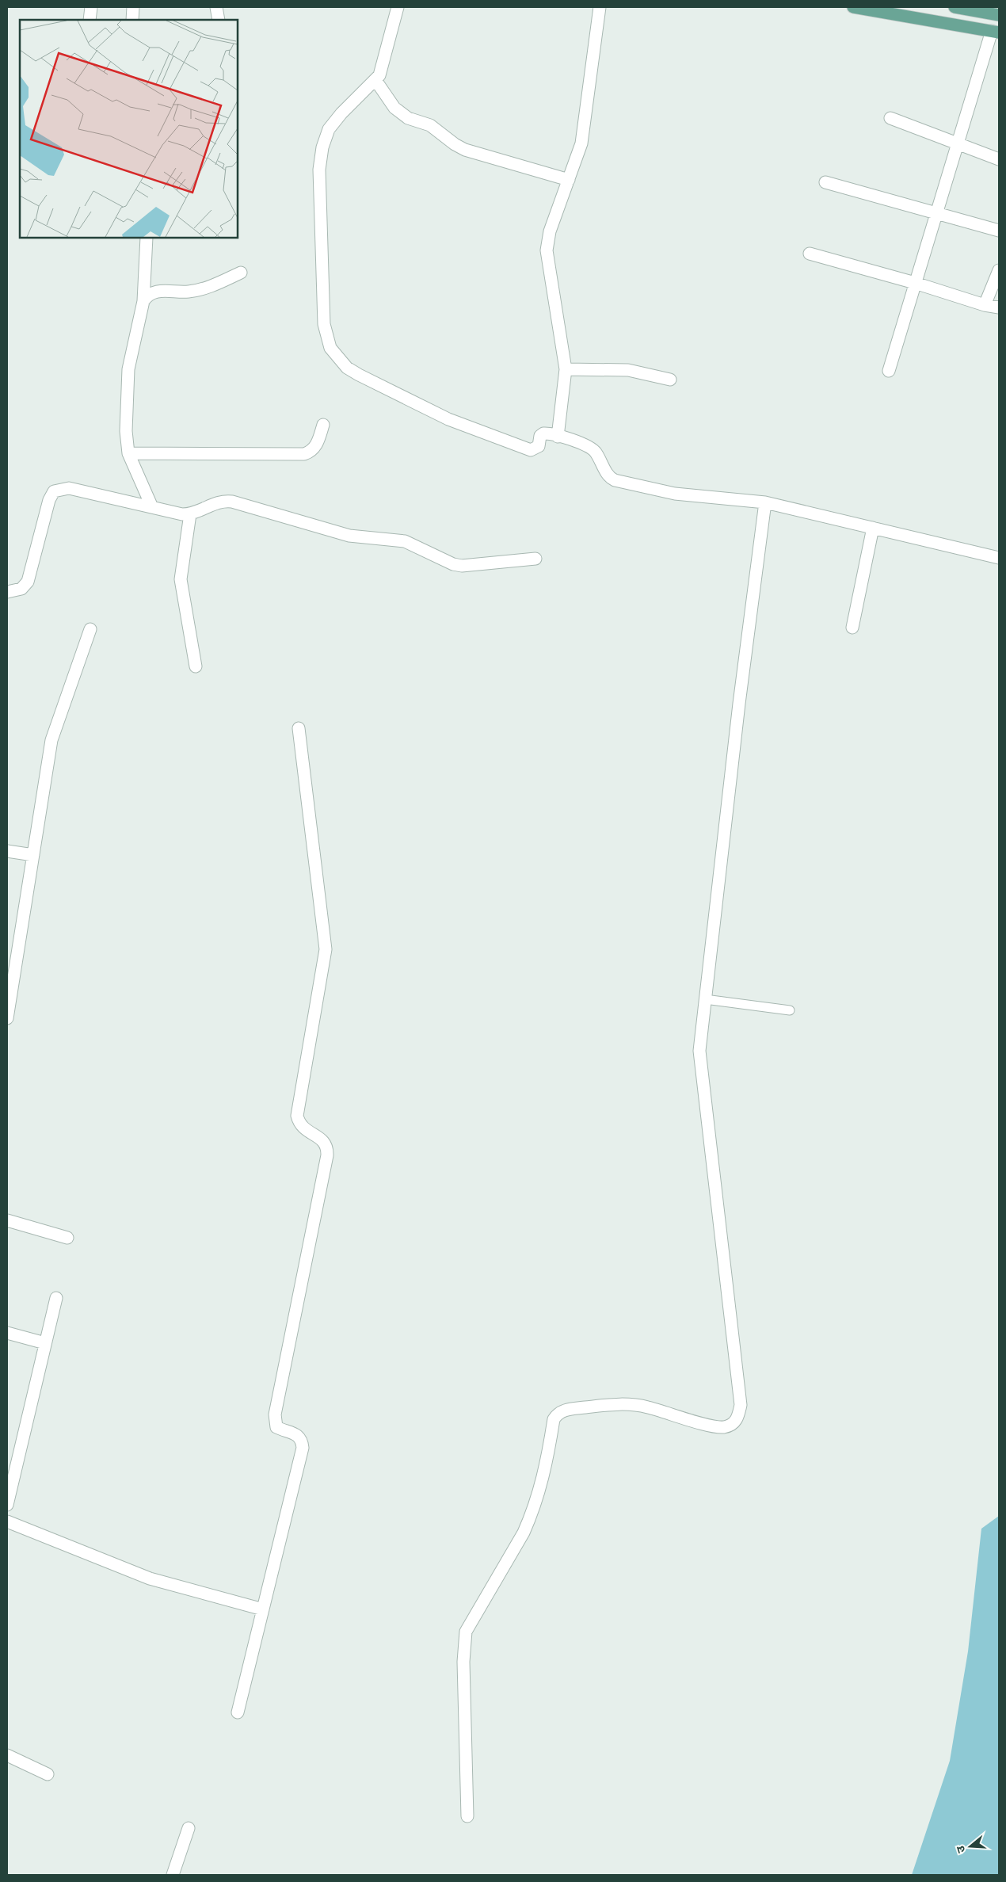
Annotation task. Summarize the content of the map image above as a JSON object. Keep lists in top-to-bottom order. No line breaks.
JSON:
{"north":"left"}
